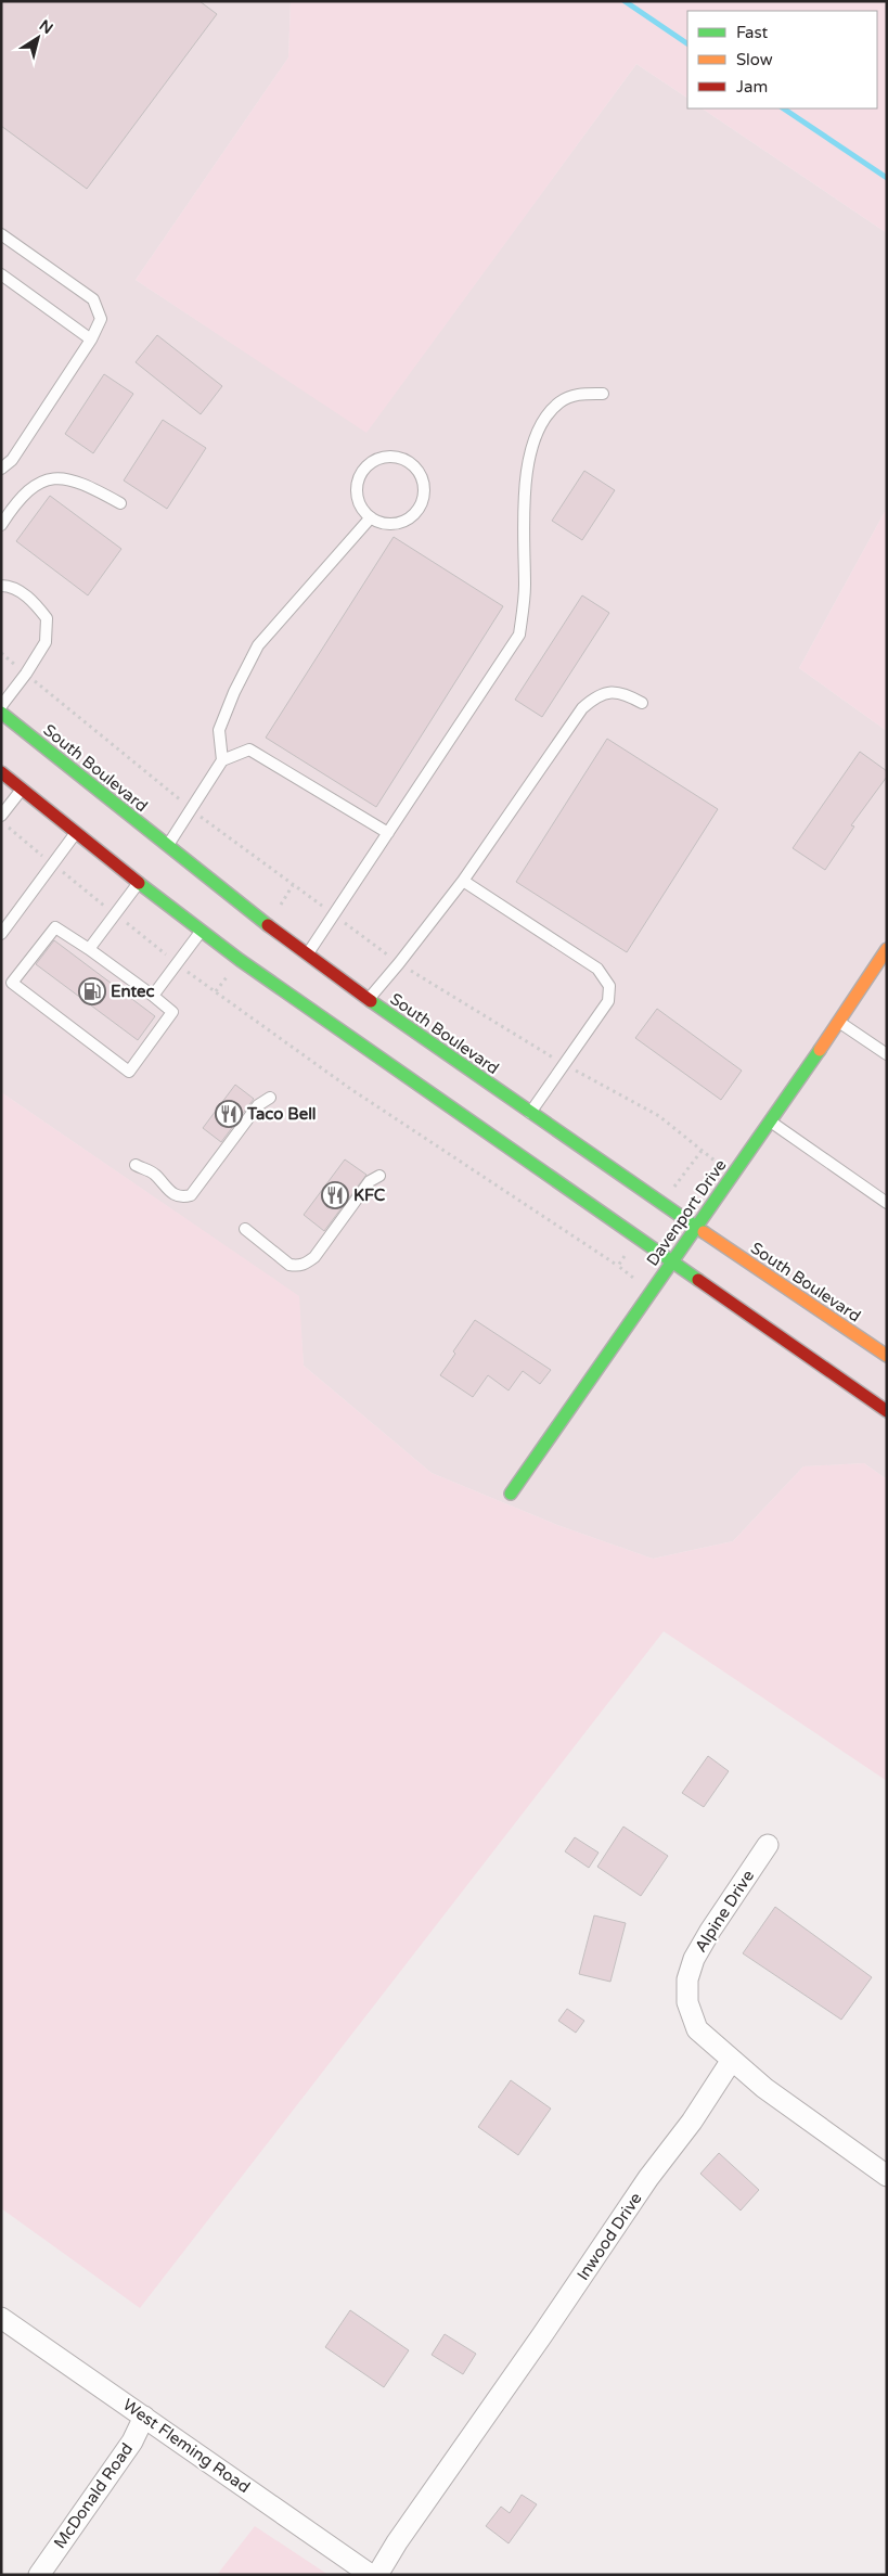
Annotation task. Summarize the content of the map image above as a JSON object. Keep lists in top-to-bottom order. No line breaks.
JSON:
{"streets":{"main road":["South Boulevard","Davenport Drive"],"street":["Alpine Drive","Inwood Drive","West Fleming Road","McDonald Road"]},"crossings":[["South Boulevard","Davenport Drive"],["Alpine Drive","Inwood Drive"],["West Fleming Road","McDonald Road"]],"places":{"fuel station":["Entec"],"restaurant":["Taco Bell","KFC"]},"legend":["Fast","Slow","Jam"],"north":"top right"}
